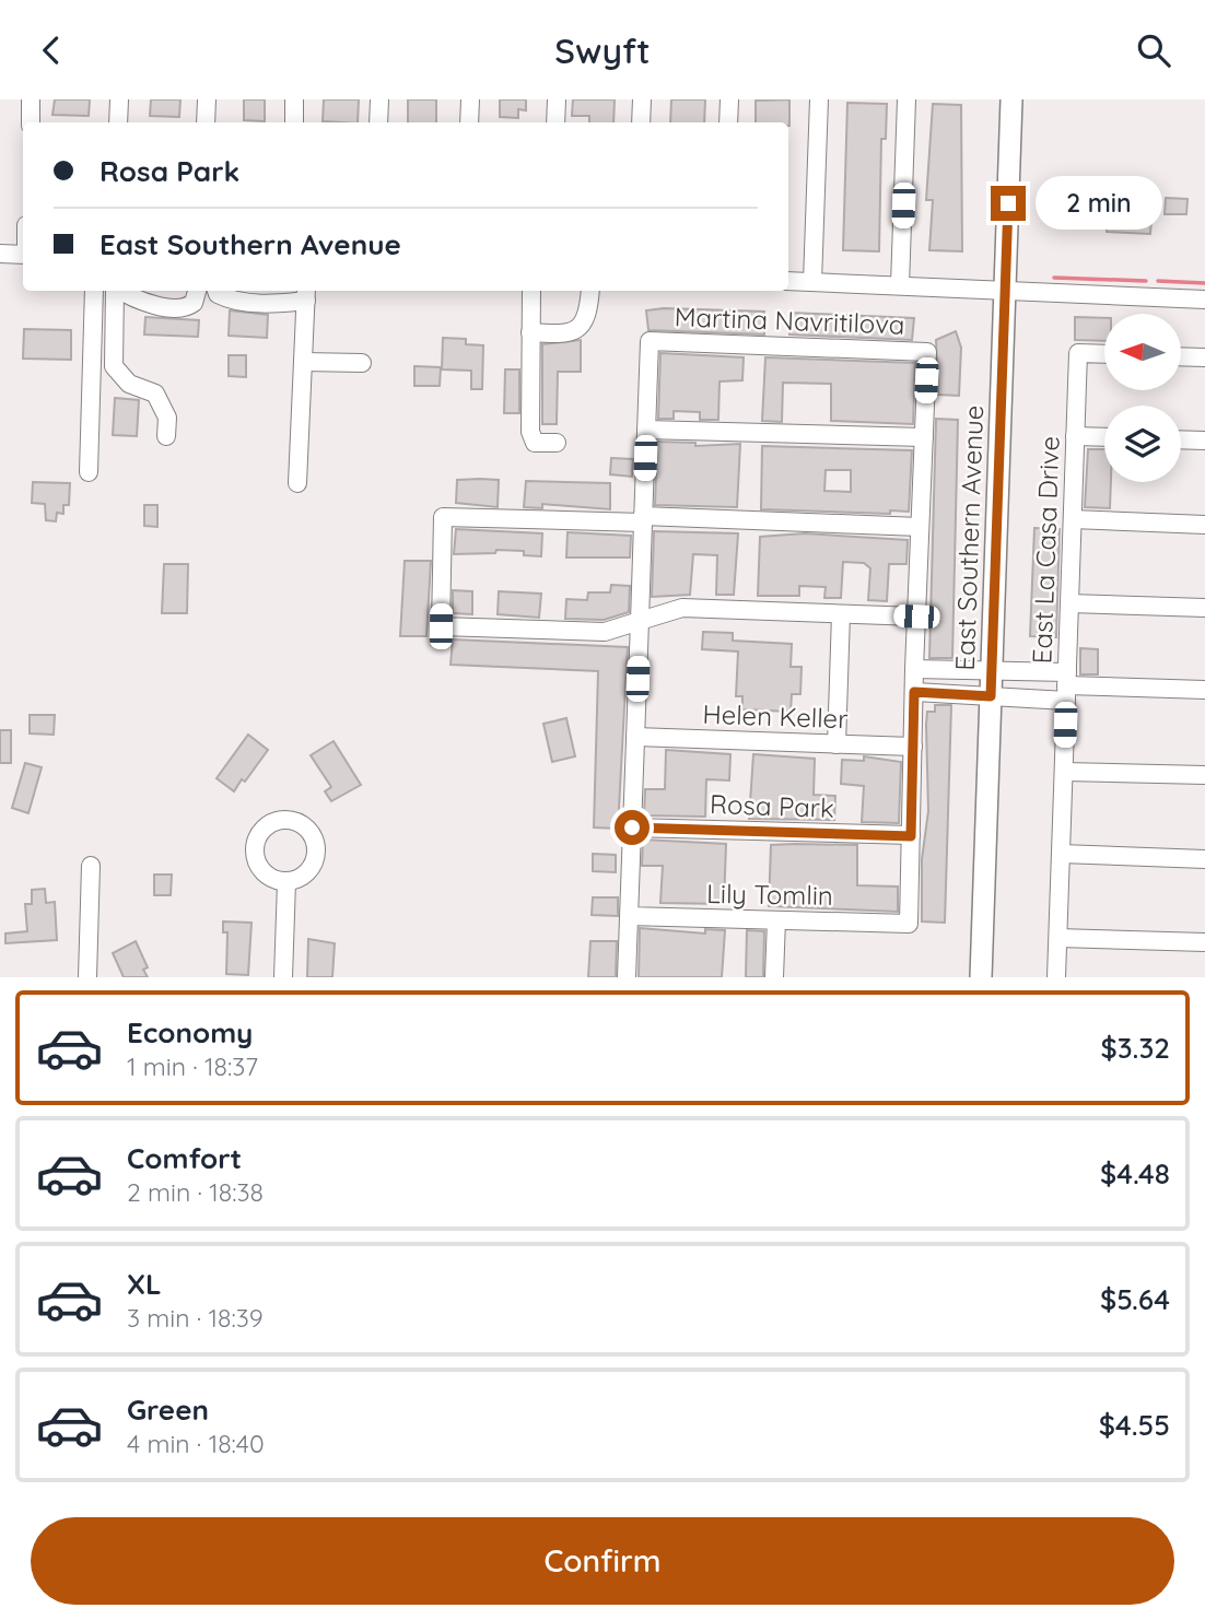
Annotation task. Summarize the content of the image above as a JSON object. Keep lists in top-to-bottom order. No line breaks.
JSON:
{"streets":{"main road":["East Southern Avenue"],"street":["Martina Navritilova","East La Casa Drive","Helen Keller","Rosa Park","Lily Tomlin"]},"crossings":[["Rosa Park","Lily Tomlin"]],"north":"left","page":{"header":"Swyft","banner":["Rosa Park","East Southern Avenue"],"bubble":"2 min","list":[{"name":"Economy","note":"1 min · 18:37","value":"$3.32"},{"name":"Comfort","note":"2 min · 18:38","value":"$4.48"},{"name":"XL","note":"3 min · 18:39","value":"$5.64"},{"name":"Green","note":"4 min · 18:40","value":"$4.55"}],"buttons":"Confirm"}}
